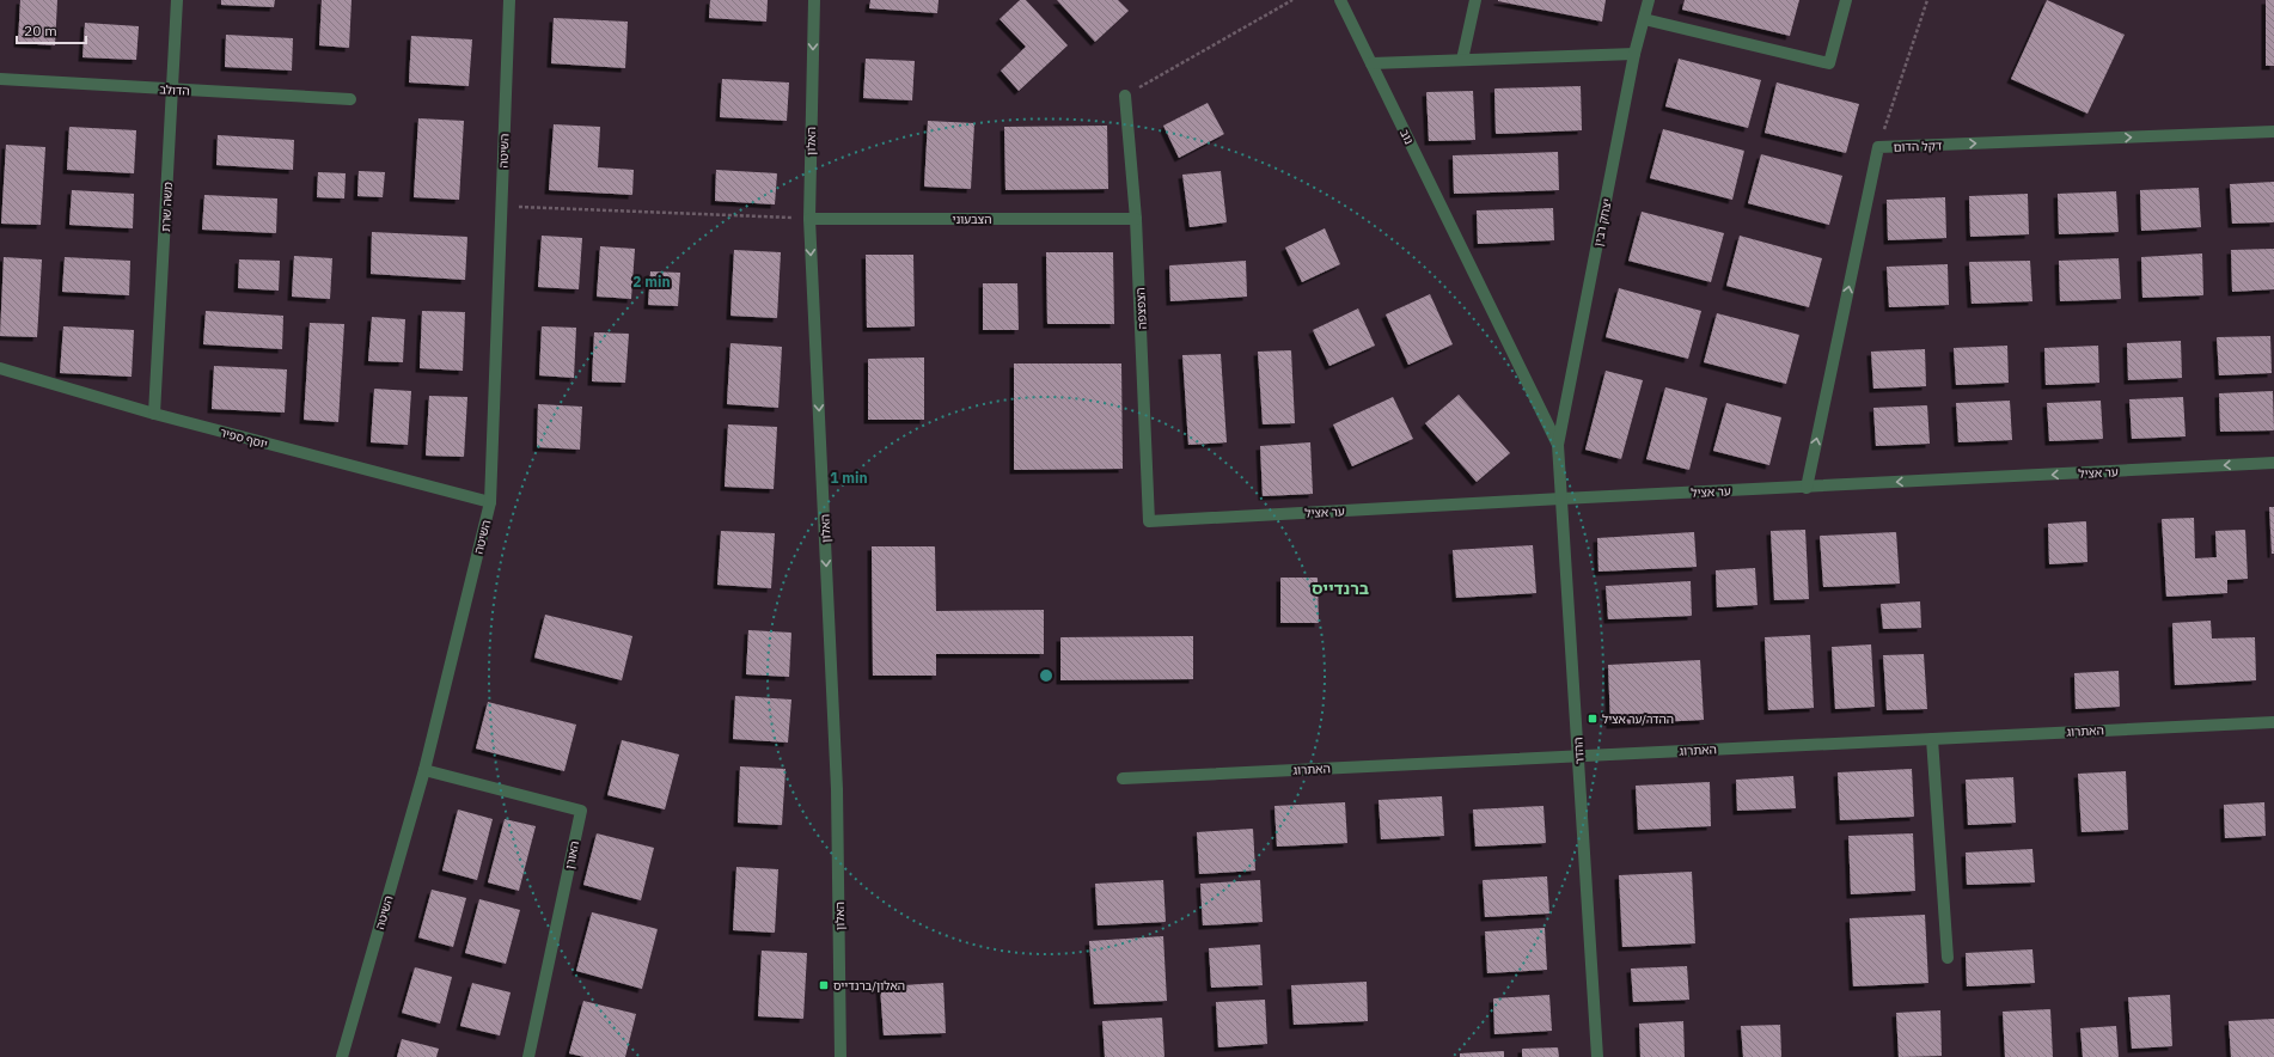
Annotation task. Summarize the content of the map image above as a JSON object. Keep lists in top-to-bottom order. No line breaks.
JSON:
{"streets":{"street":["הדולב","נוב","האלון","דקל הדום","השיטה","משה שרת","הצבעוני","יצחק רבין","הצפצפה","יוסף ספיר","ער אציל","האתרוג","ההדר","האורן"]},"crossings":[["הדולב","משה שרת"],["נוב","יצחק רבין"],["נוב","ההדר"],["האלון","הצבעוני"],["דקל הדום","ער אציל"],["השיטה","יוסף ספיר"],["השיטה","האורן"],["משה שרת","יוסף ספיר"],["הצבעוני","הצפצפה"],["יצחק רבין","ההדר"],["הצפצפה","ער אציל"],["ער אציל","ההדר"],["האתרוג","ההדר"]],"one_way":["האלון","ער אציל"],"districts":["ברנדייס"],"places":{"transit":["ההדר/ער אציל","האלון/ברנדייס"]},"scale_bar":"20 m","rings":["2 min","1 min"]}
